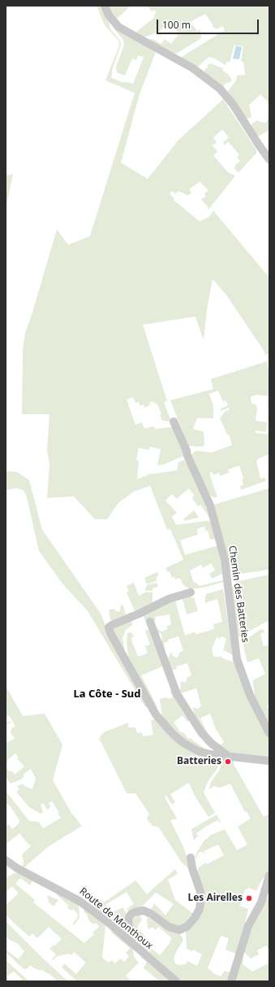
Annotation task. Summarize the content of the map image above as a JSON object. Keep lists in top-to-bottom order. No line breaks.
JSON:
{"streets":{"street":["Chemin des Batteries","Route de Monthoux"]},"districts":["La Côte - Sud"],"places":["Batteries","Les Airelles"],"scale_bar":"100 m"}
